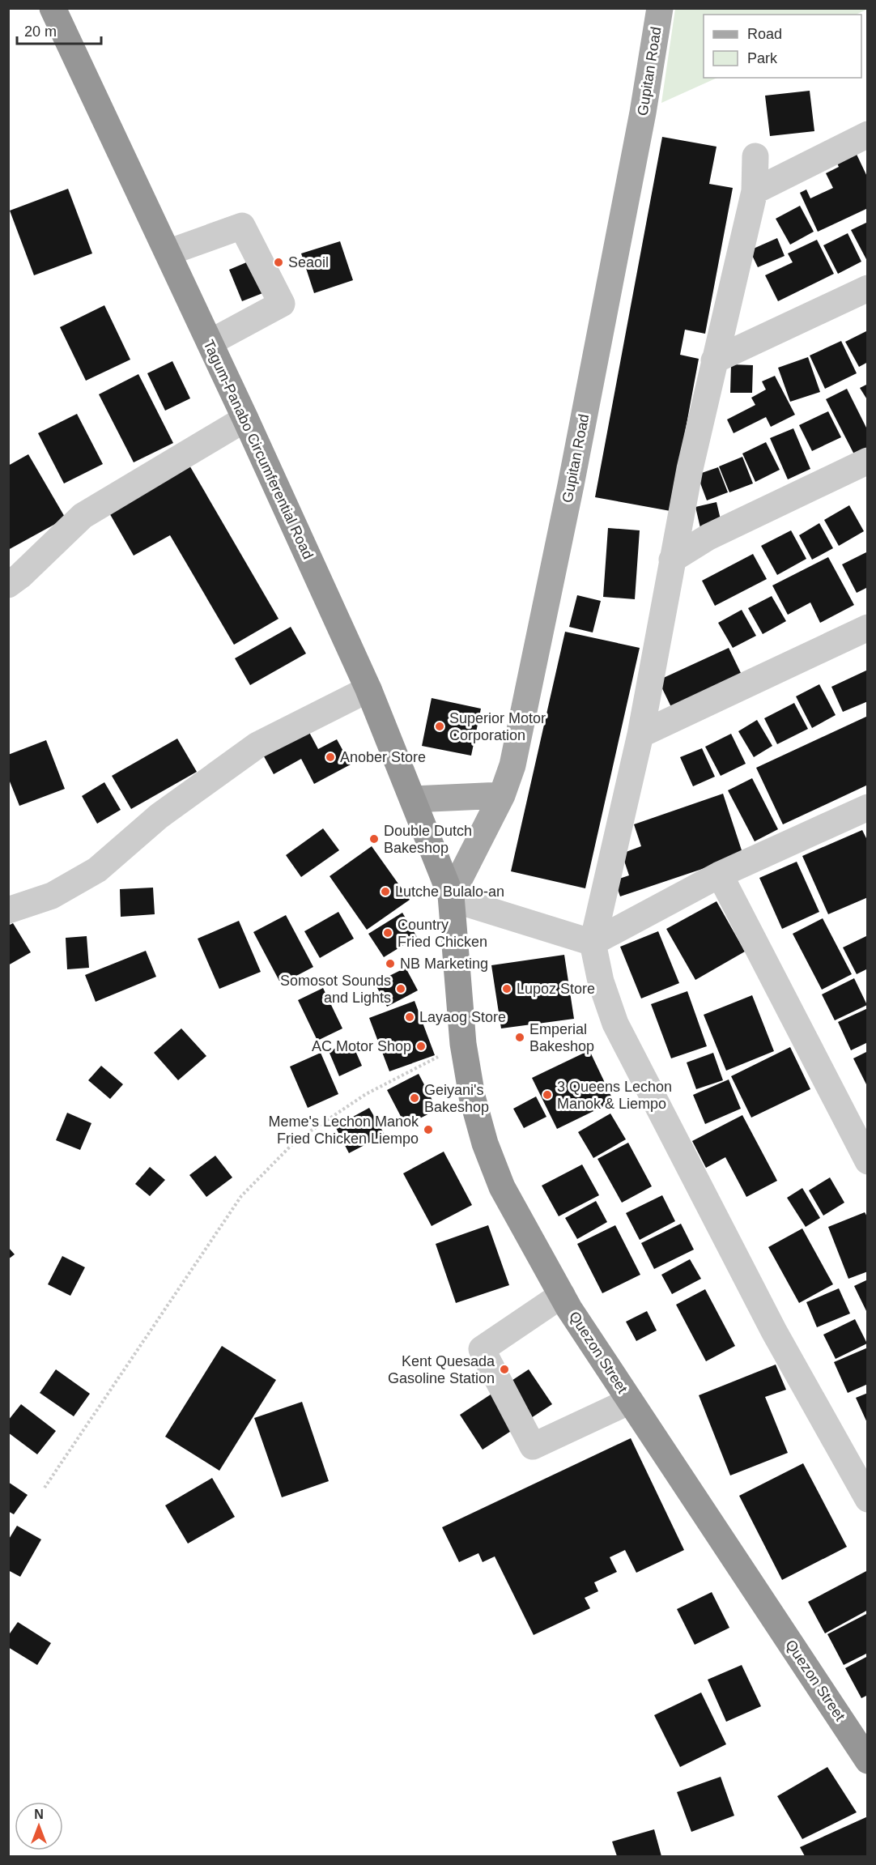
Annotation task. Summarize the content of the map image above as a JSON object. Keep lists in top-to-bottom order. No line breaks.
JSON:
{"streets":{"highway":["Tagum-Panabo Circumferential Road","Quezon Street"],"main road":["Gupitan Road"]},"crossings":[["Gupitan Road","Tagum-Panabo Circumferential Road"],["Gupitan Road","Quezon Street"],["Tagum-Panabo Circumferential Road","Quezon Street"]],"places":["Seaoil","Superior Motor Corporation","Anober Store","Double Dutch Bakeshop","Lutche Bulalo-an","Country Fried Chicken","NB Marketing","Somosot Sounds and Lights","Lupoz Store","Layaog Store","Emperial Bakeshop","AC Motor Shop","3 Queens Lechon Manok & Liempo","Geiyani's Bakeshop","Meme's Lechon Manok Fried Chicken Liempo","Kent Quesada Gasoline Station"],"legend":["Road","Park"],"scale_bar":"20 m","north":"top"}
